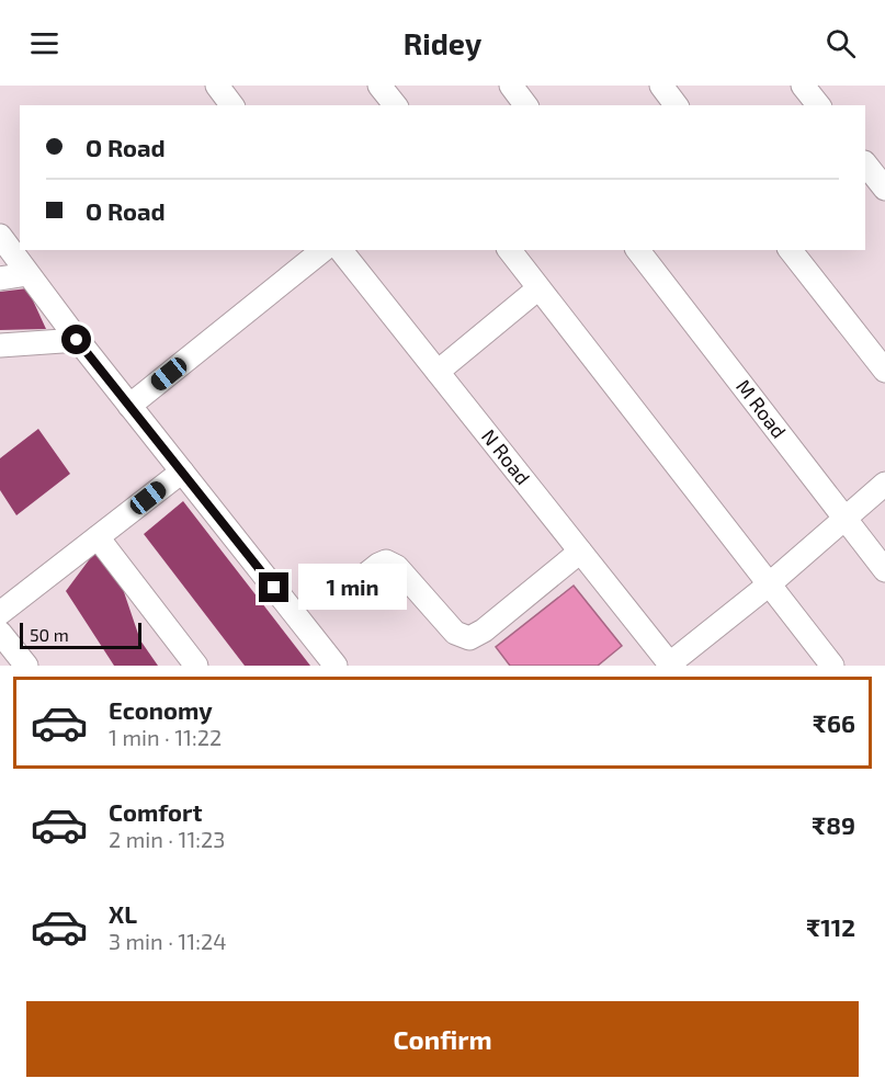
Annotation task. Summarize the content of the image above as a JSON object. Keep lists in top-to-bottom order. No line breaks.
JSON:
{"streets":{"street":["M Road","N Road"]},"scale_bar":"50 m","page":{"header":"Ridey","banner":["O Road","O Road"],"bubble":"1 min","scale":"50 m","list":[{"name":"Economy","note":"1 min · 11:22","value":"₹66"},{"name":"Comfort","note":"2 min · 11:23","value":"₹89"},{"name":"XL","note":"3 min · 11:24","value":"₹112"}],"buttons":"Confirm"}}
